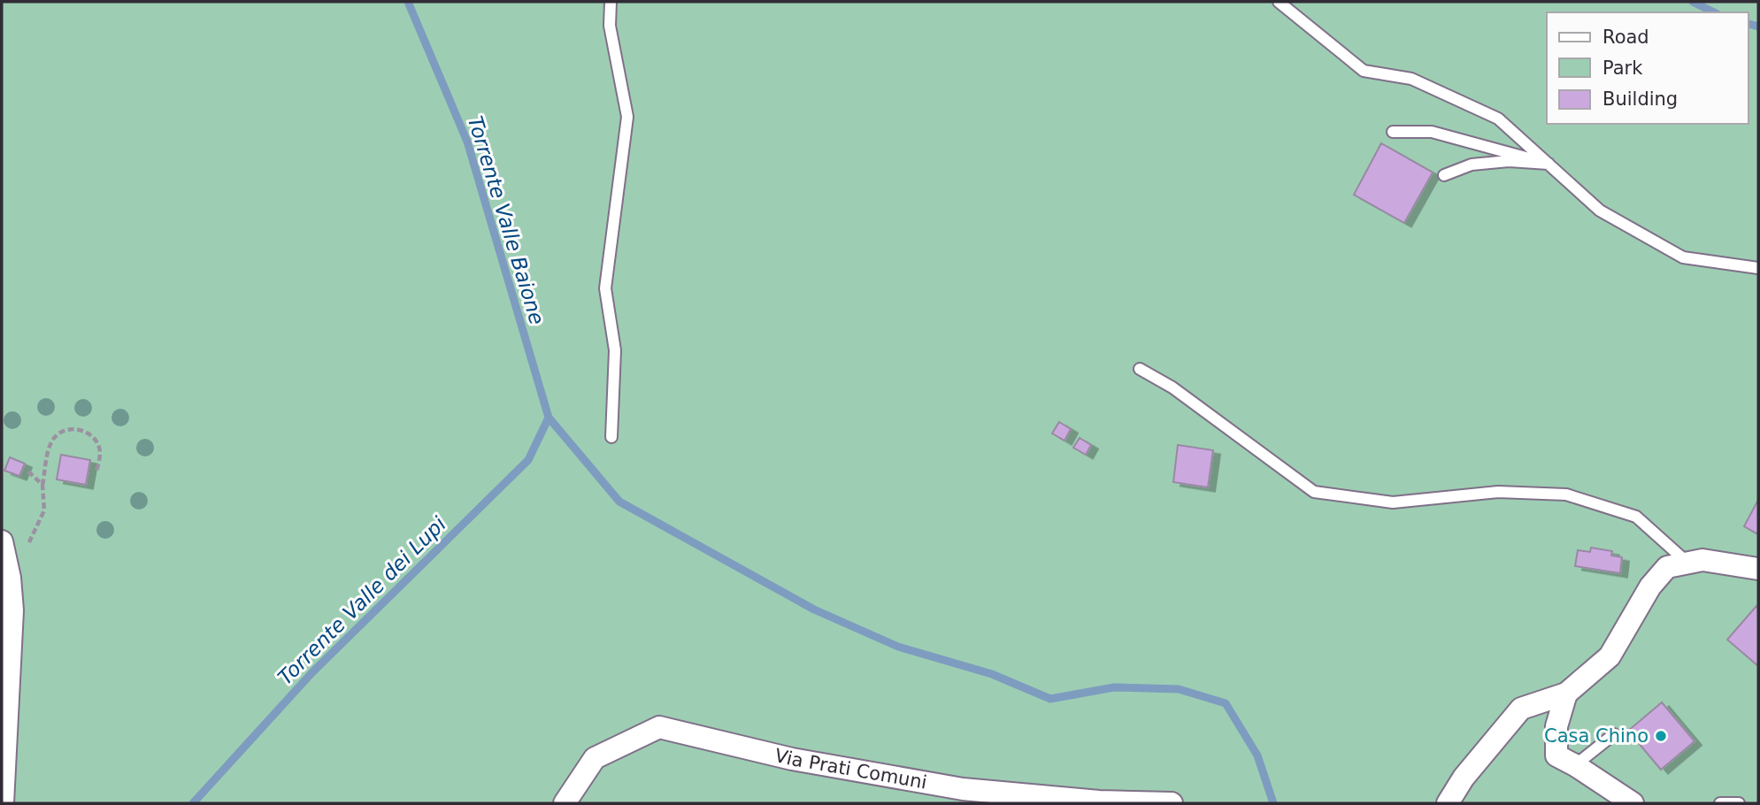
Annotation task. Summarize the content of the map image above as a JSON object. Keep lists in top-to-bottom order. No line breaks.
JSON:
{"streets":{"street":["Via Prati Comuni"]},"water":["Torrente Valle Baione","Torrente Valle dei Lupi"],"places":["Casa Chino"],"legend":["Road","Park","Building"]}
